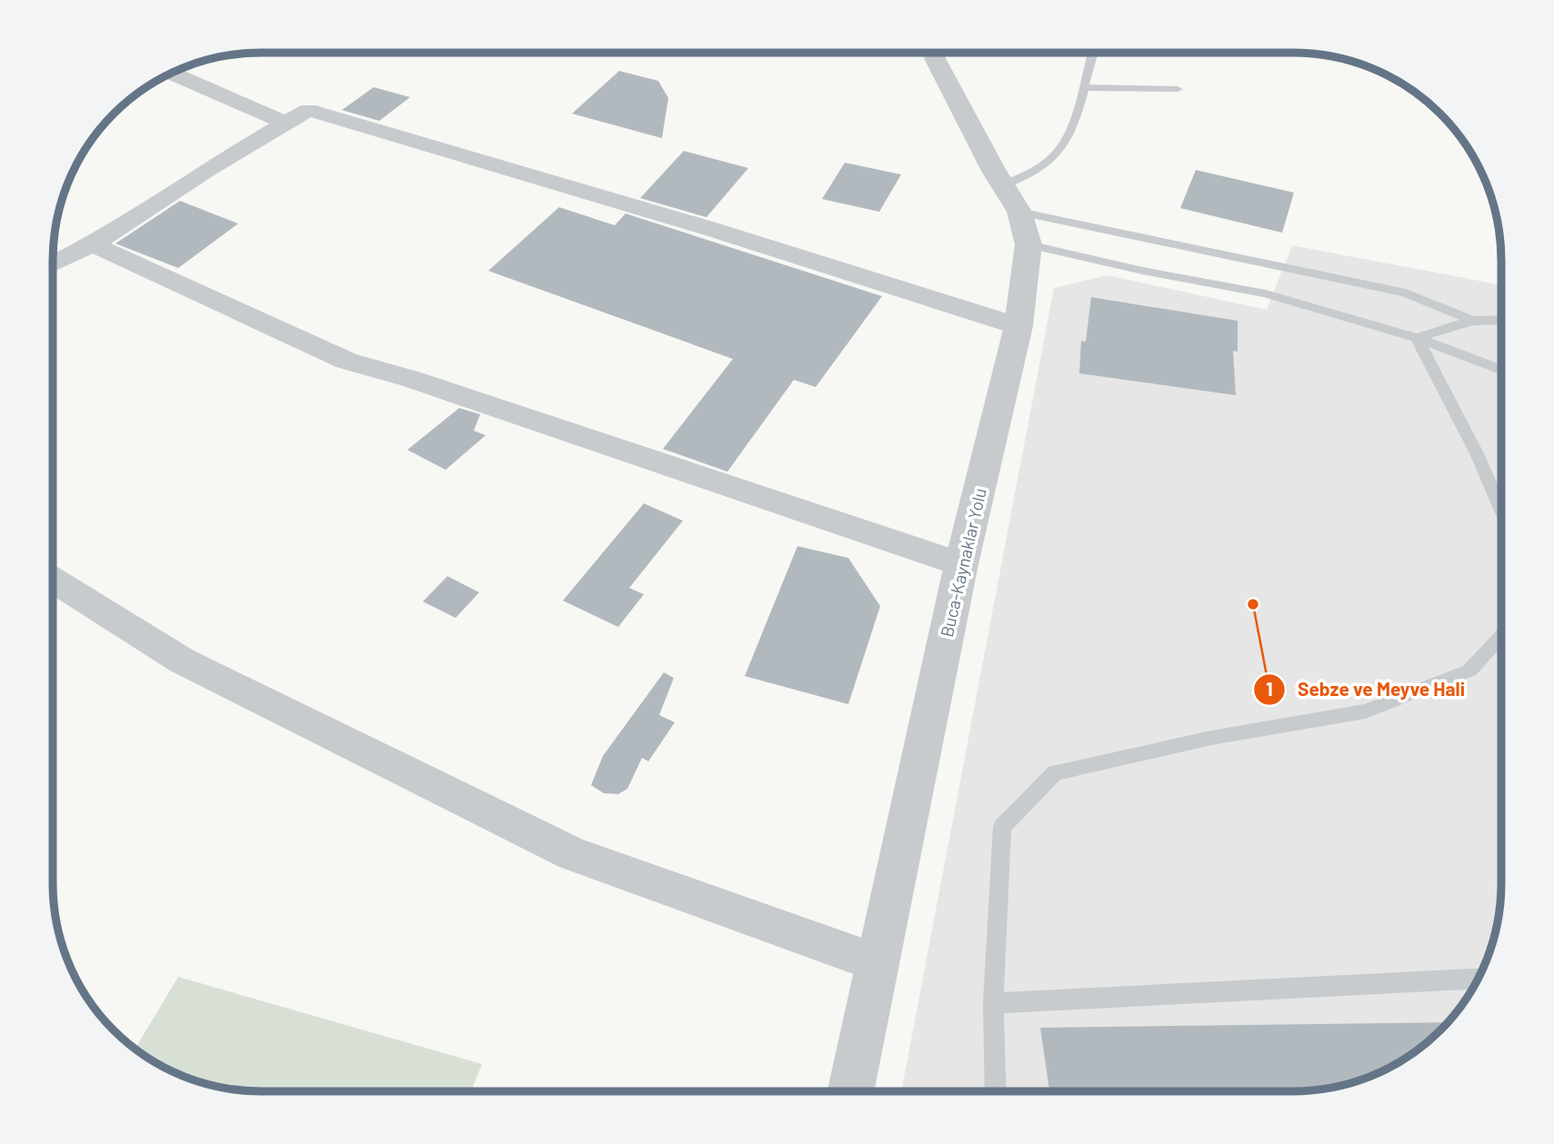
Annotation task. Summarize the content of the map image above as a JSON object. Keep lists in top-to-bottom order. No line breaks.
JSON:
{"streets":{"street":["Buca-Kaynaklar Yolu"]},"places":["Sebze ve Meyve Hali"]}
